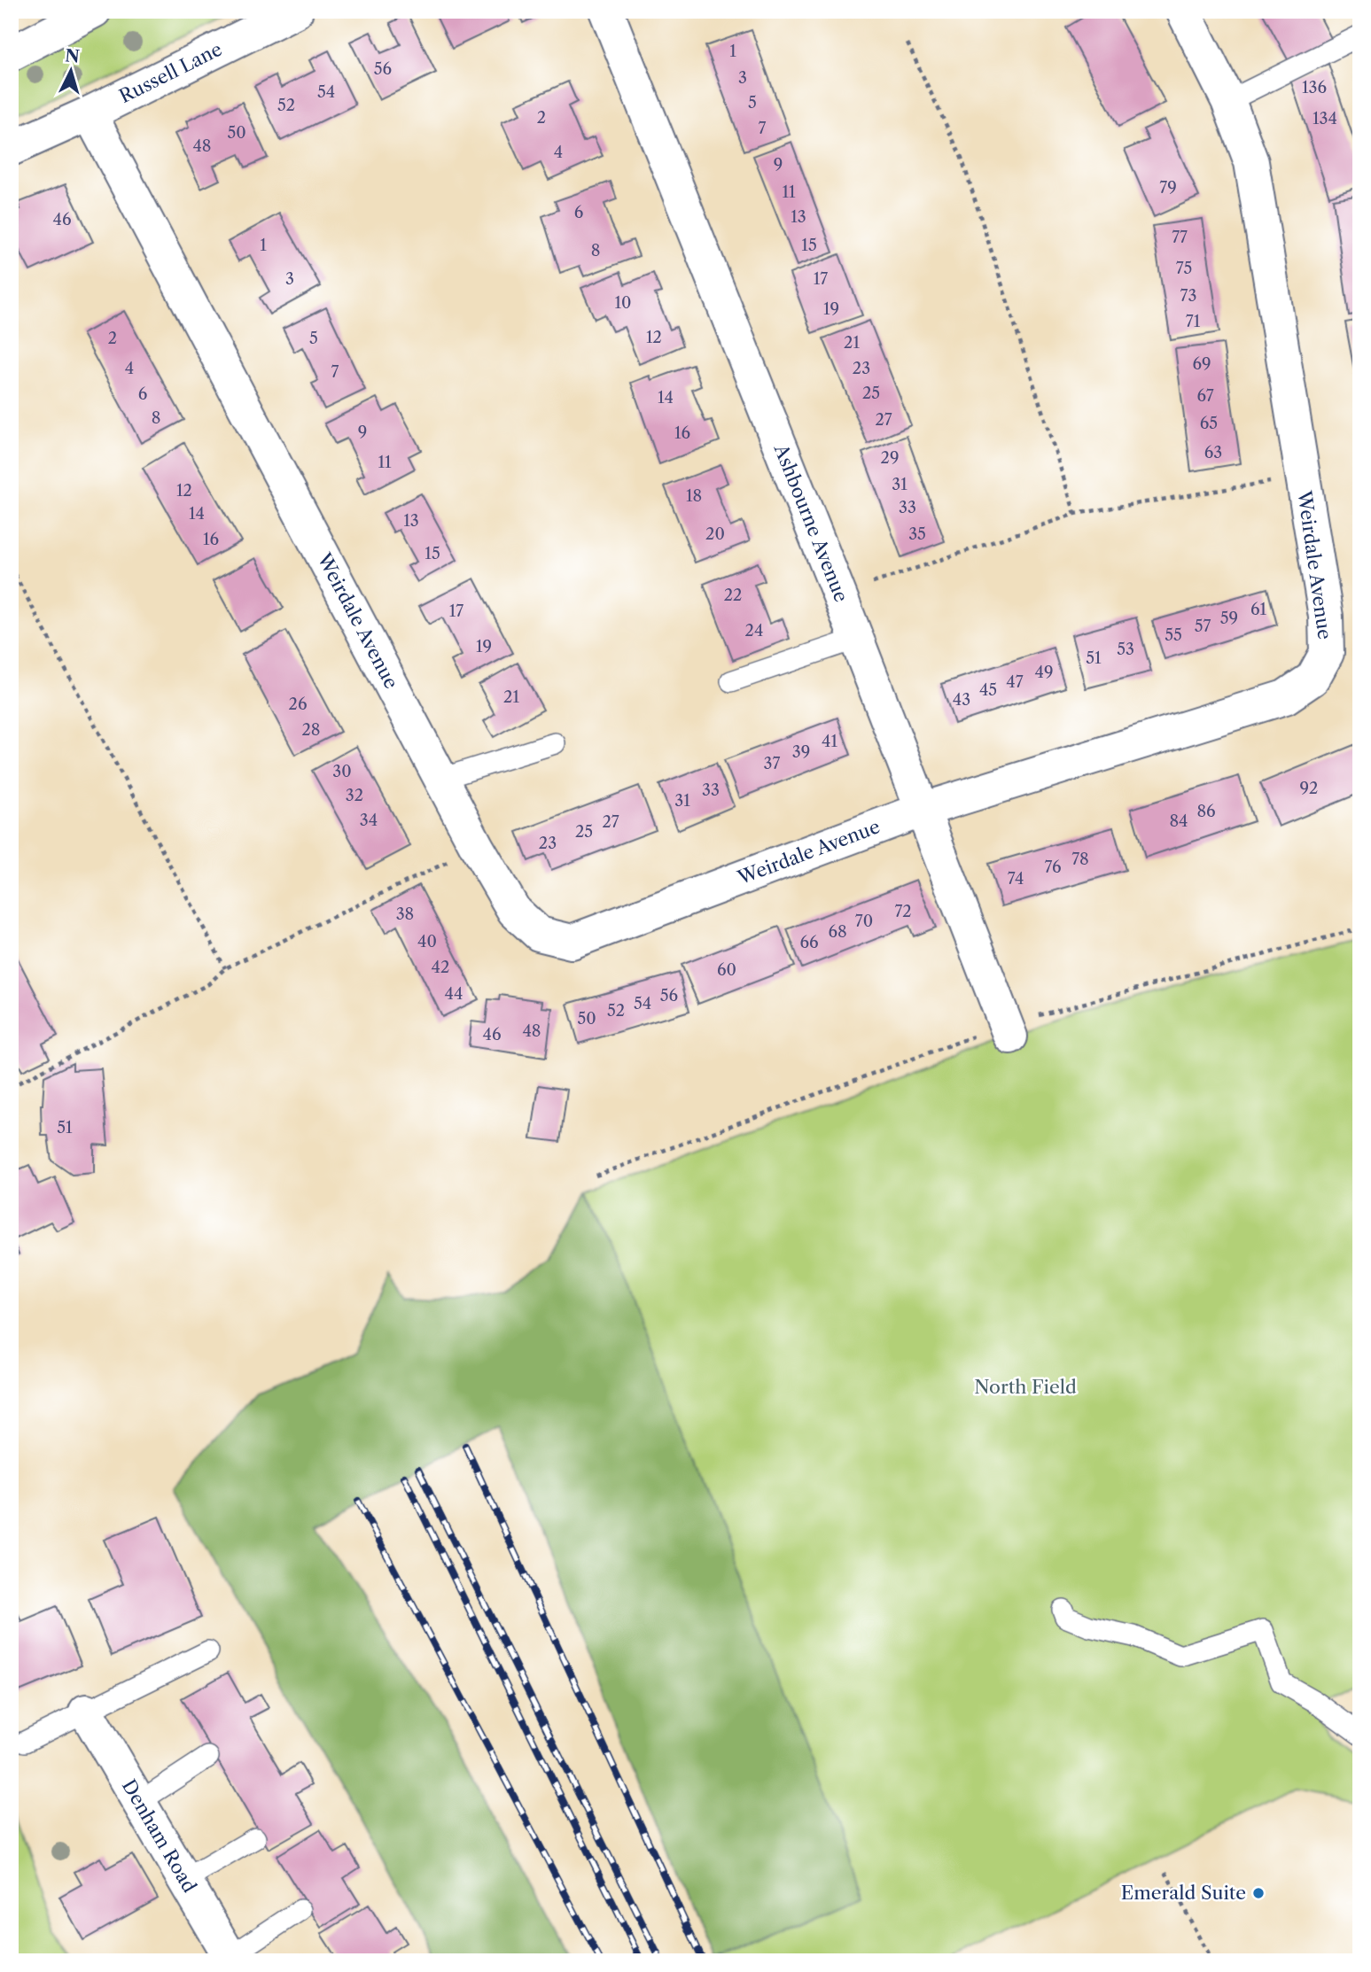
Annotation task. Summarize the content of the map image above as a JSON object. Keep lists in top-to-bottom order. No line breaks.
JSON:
{"streets":{"street":["Russell Lane","Ashbourne Avenue","Weirdale Avenue","Denham Road"]},"crossings":[["Russell Lane","Weirdale Avenue"],["Ashbourne Avenue","Weirdale Avenue"]],"parks":["North Field"],"places":["Emerald Suite"],"house_numbers":["1","56","3","136","54","5","52","2","134","7","50","48","4","9","79","11","6","13","46","77","1","15","8","75","3","17","73","10","19","71","12","2","5","21","69","4","23","7","25","6","67","14","8","27","65","9","16","63","29","11","31","12","18","33","14","13","20","35","16","15","22","61","17","59","57","24","55","19","53","51","49","47","45","21","43","26","28","41","39","37","30","92","33","32","31","86","34","84","27","25","23","78","76","74","72","38","70","68","40","66","42","60","44","56","54","52","50","48","46","51"],"north":"top"}
